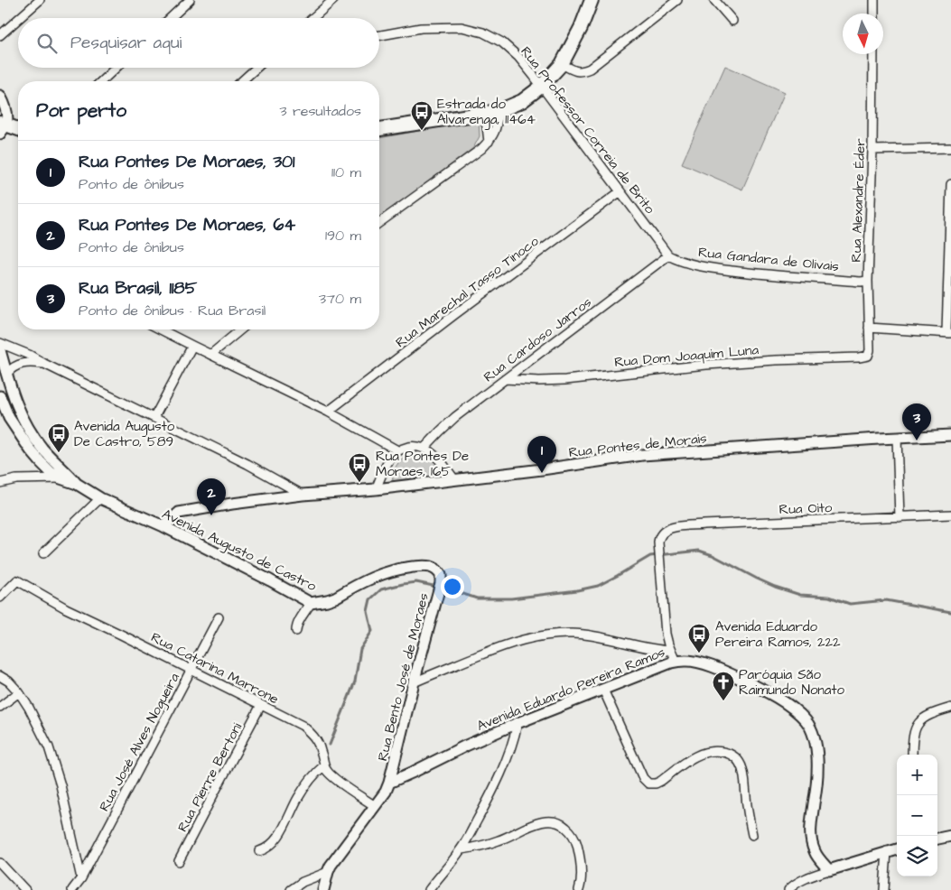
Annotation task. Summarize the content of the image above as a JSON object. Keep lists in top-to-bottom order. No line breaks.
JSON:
{"streets":{"street":["Rua Professor Correia de Brito","Rua Alexandre Éder","Rua Gandara de Olivais","Rua Marechal Tasso Tinoco","Rua Cardoso Jarros","Rua Dom Joaquim Luna","Rua Pontes de Morais","Rua Oito","Avenida Augusto de Castro","Rua Catarina Marrone","Rua Bento José de Moraes","Avenida Eduardo Pereira Ramos","Rua José Alves Nogueira","Rua Pierre Bertoni"]},"crossings":[["Rua Professor Correia de Brito","Rua Gandara de Olivais"],["Rua Professor Correia de Brito","Rua Marechal Tasso Tinoco"],["Rua Professor Correia de Brito","Rua Cardoso Jarros"],["Rua Alexandre Éder","Rua Gandara de Olivais"],["Rua Alexandre Éder","Rua Dom Joaquim Luna"],["Rua Gandara de Olivais","Rua Cardoso Jarros"],["Rua Cardoso Jarros","Rua Dom Joaquim Luna"],["Rua Pontes de Morais","Avenida Augusto de Castro"],["Avenida Augusto de Castro","Rua Bento José de Moraes"],["Rua Catarina Marrone","Rua José Alves Nogueira"],["Rua Catarina Marrone","Rua Pierre Bertoni"],["Rua Bento José de Moraes","Avenida Eduardo Pereira Ramos"]],"places":{"bus stop":["Estrada do Alvarenga, 11464","Avenida Augusto De Castro, 589","Rua Pontes De Moraes, 165","Avenida Eduardo Pereira Ramos, 222"],"church":["Paróquia São Raimundo Nonato"]},"north":"bottom","page":{"search":"Pesquisar aqui","heading":["Por perto","3 resultados"],"list":[{"mark":"1","name":"Rua Pontes De Moraes, 301","note":"Ponto de ônibus","value":"110 m"},{"mark":"2","name":"Rua Pontes De Moraes, 64","note":"Ponto de ônibus","value":"190 m"},{"mark":"3","name":"Rua Brasil, 1185","note":"Ponto de ônibus · Rua Brasil","value":"370 m"}],"pins":["3","1","2"],"map_buttons":["+","−"]}}
